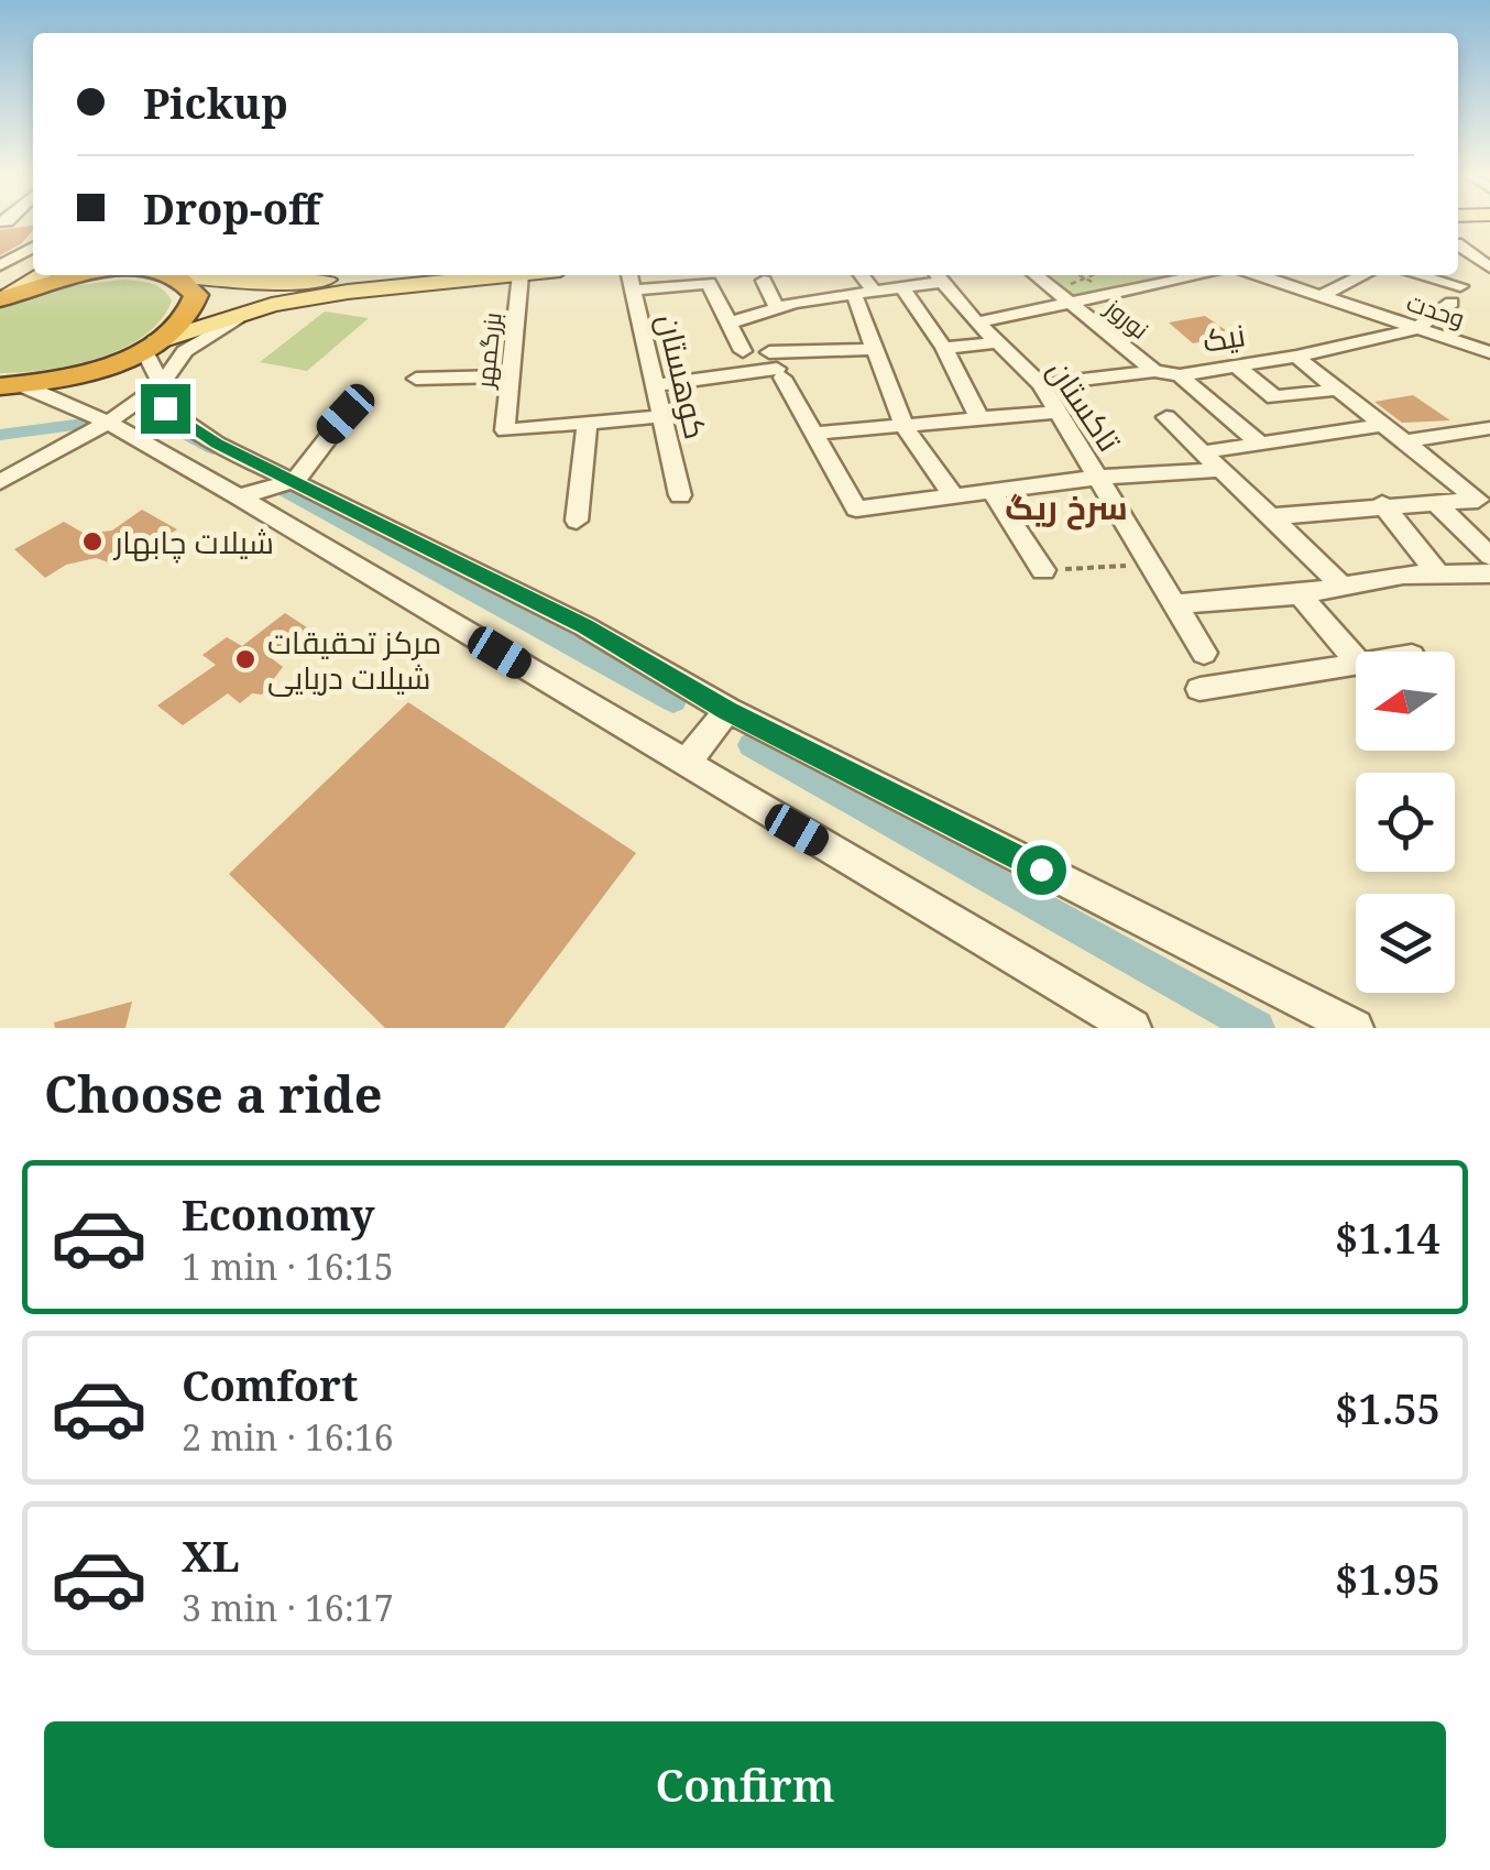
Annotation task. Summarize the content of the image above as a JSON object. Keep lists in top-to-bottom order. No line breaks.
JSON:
{"streets":{"street":["وحدت","نوروز","نیک","بزرگمهر","کوهستان","تاکستان"]},"crossings":[["وحدت","نیک"],["نوروز","نیک"],["نیک","تاکستان"]],"districts":["سرخ ریگ"],"places":["شیلات چابهار","مرکز تحقیقات شیلات دریایی"],"north":"left","page":{"banner":["Pickup","Drop-off"],"heading":"Choose a ride","list":[{"name":"Economy","note":"1 min · 16:15","value":"$1.14"},{"name":"Comfort","note":"2 min · 16:16","value":"$1.55"},{"name":"XL","note":"3 min · 16:17","value":"$1.95"}],"buttons":"Confirm"}}
